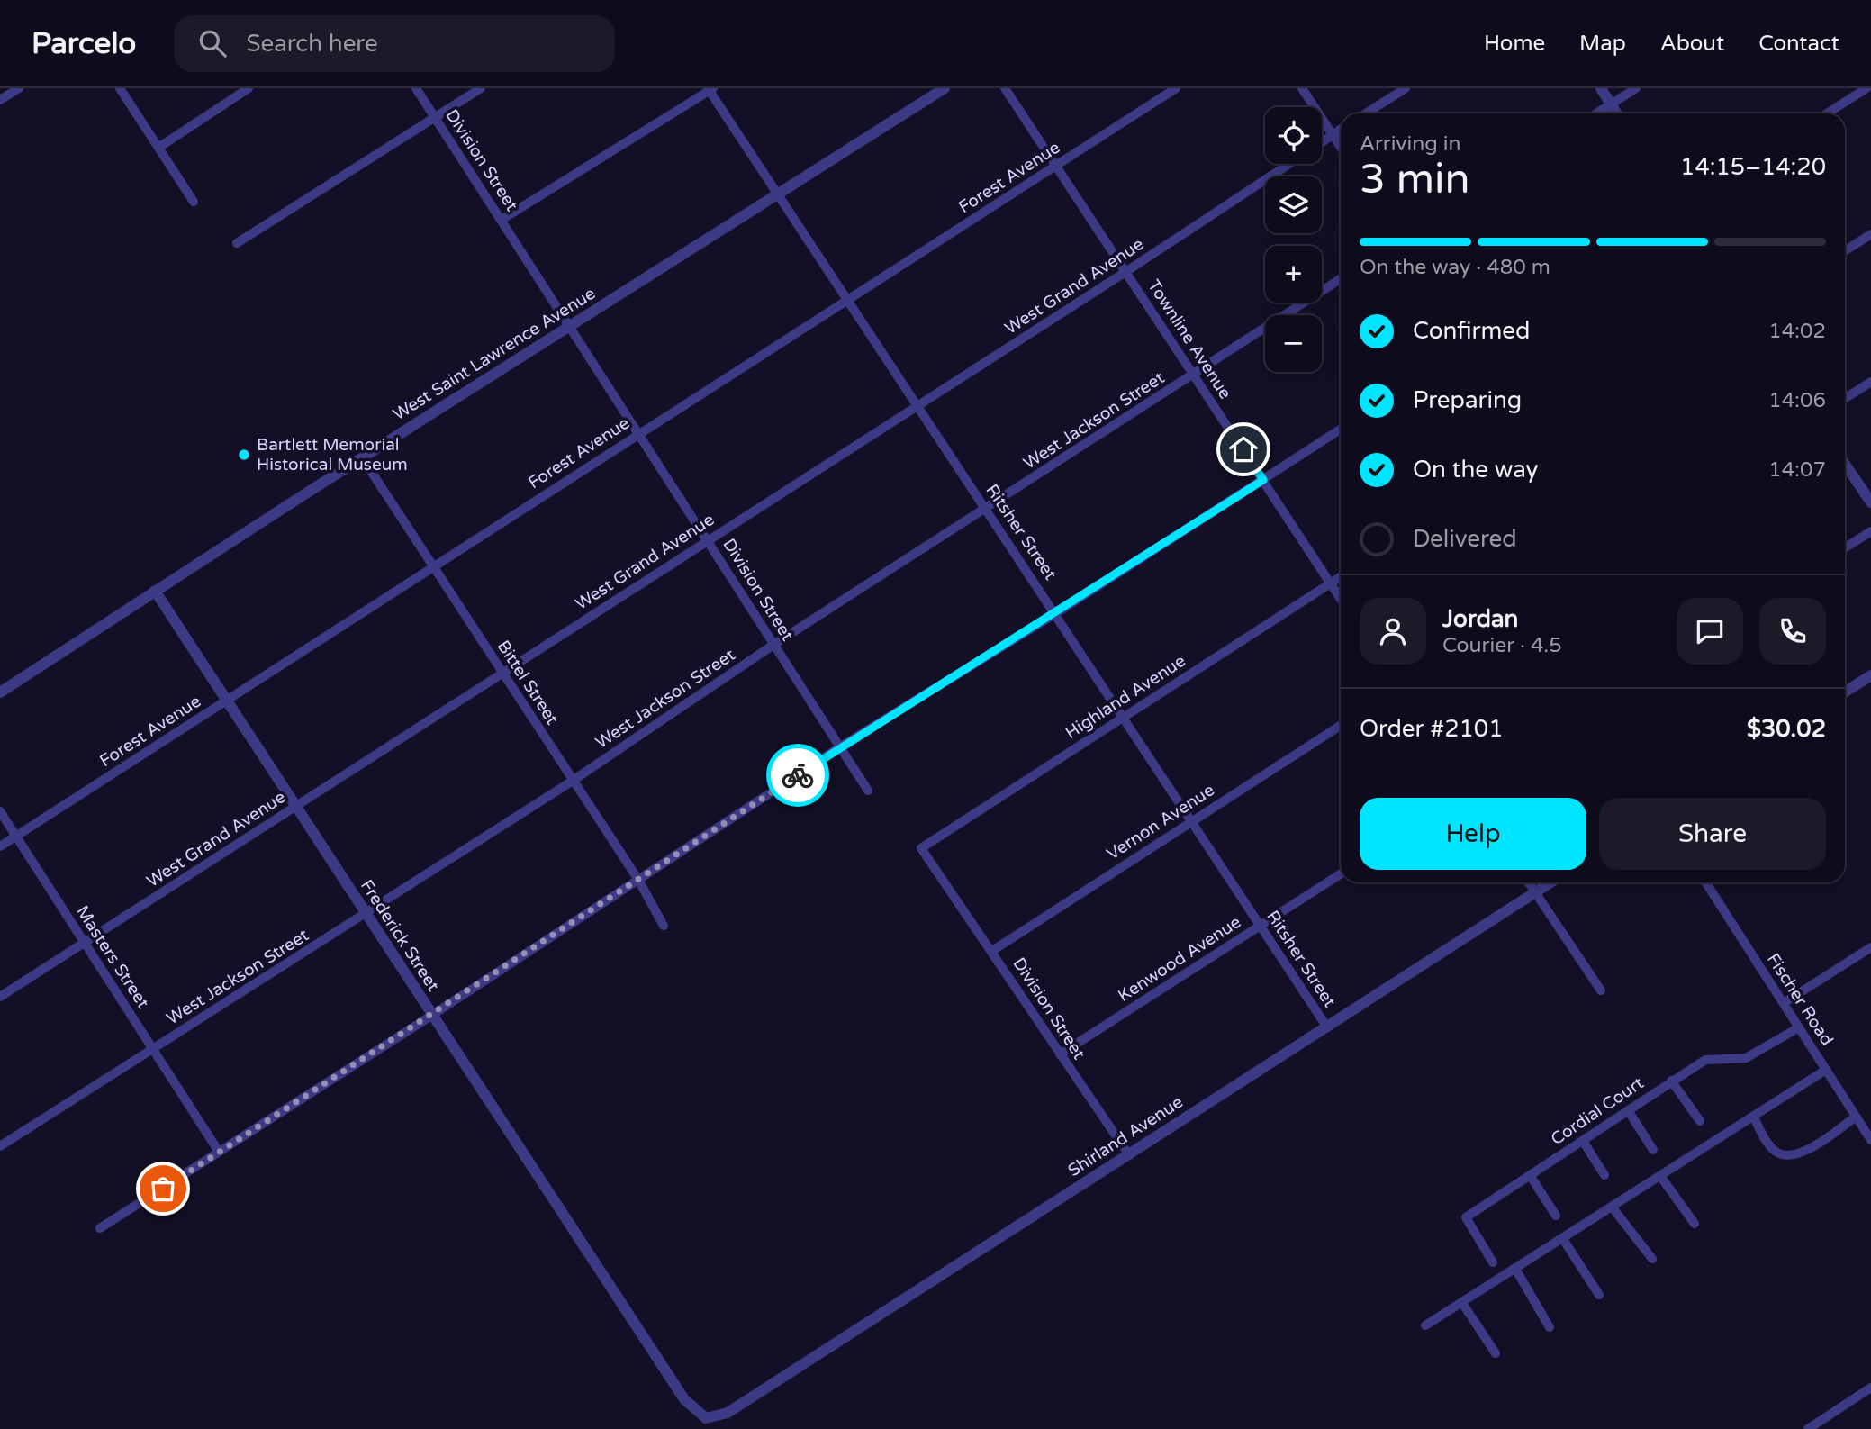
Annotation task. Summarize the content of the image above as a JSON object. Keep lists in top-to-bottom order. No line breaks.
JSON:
{"streets":{"street":["Division Street","Forest Avenue","West Grand Avenue","Townline Avenue","West Saint Lawrence Avenue","West Jackson Street","Ritsher Street","Bittel Street","Highland Avenue","Vernon Avenue","Frederick Street","Masters Street","Kenwood Avenue","Fischer Road","Cordial Court","Shirland Avenue"]},"crossings":[["Division Street","Forest Avenue"],["Division Street","West Grand Avenue"],["Division Street","West Saint Lawrence Avenue"],["Division Street","West Jackson Street"],["Division Street","Highland Avenue"],["Division Street","Vernon Avenue"],["Division Street","Kenwood Avenue"],["Division Street","Shirland Avenue"],["Forest Avenue","Townline Avenue"],["Forest Avenue","Ritsher Street"],["Forest Avenue","Bittel Street"],["Forest Avenue","Frederick Street"],["Forest Avenue","Masters Street"],["West Grand Avenue","Townline Avenue"],["West Grand Avenue","Ritsher Street"],["West Grand Avenue","Bittel Street"],["West Grand Avenue","Frederick Street"],["West Grand Avenue","Masters Street"],["Townline Avenue","West Jackson Street"],["Townline Avenue","Highland Avenue"],["West Saint Lawrence Avenue","Ritsher Street"],["West Saint Lawrence Avenue","Bittel Street"],["West Saint Lawrence Avenue","Frederick Street"],["West Jackson Street","Ritsher Street"],["West Jackson Street","Bittel Street"],["West Jackson Street","Frederick Street"],["West Jackson Street","Masters Street"],["Ritsher Street","Highland Avenue"],["Ritsher Street","Vernon Avenue"],["Ritsher Street","Kenwood Avenue"],["Ritsher Street","Shirland Avenue"],["Frederick Street","Shirland Avenue"],["Fischer Road","Cordial Court"]],"places":["Bartlett Memorial Historical Museum"],"page":{"header":"Parcelo","search":"Search here","nav":["Home","Map","About","Contact"],"map_buttons":["+","−"],"heading":["3 min","Arriving in","14:15–14:20"],"panel":["Jordan","Courier · 4.5","Order #2101","$30.02"],"bar":"On the way · 480 m","list":[["Confirmed","14:02"],["Preparing","14:06"],["On the way","14:07"],"Delivered"],"buttons":["Help","Share"]}}
